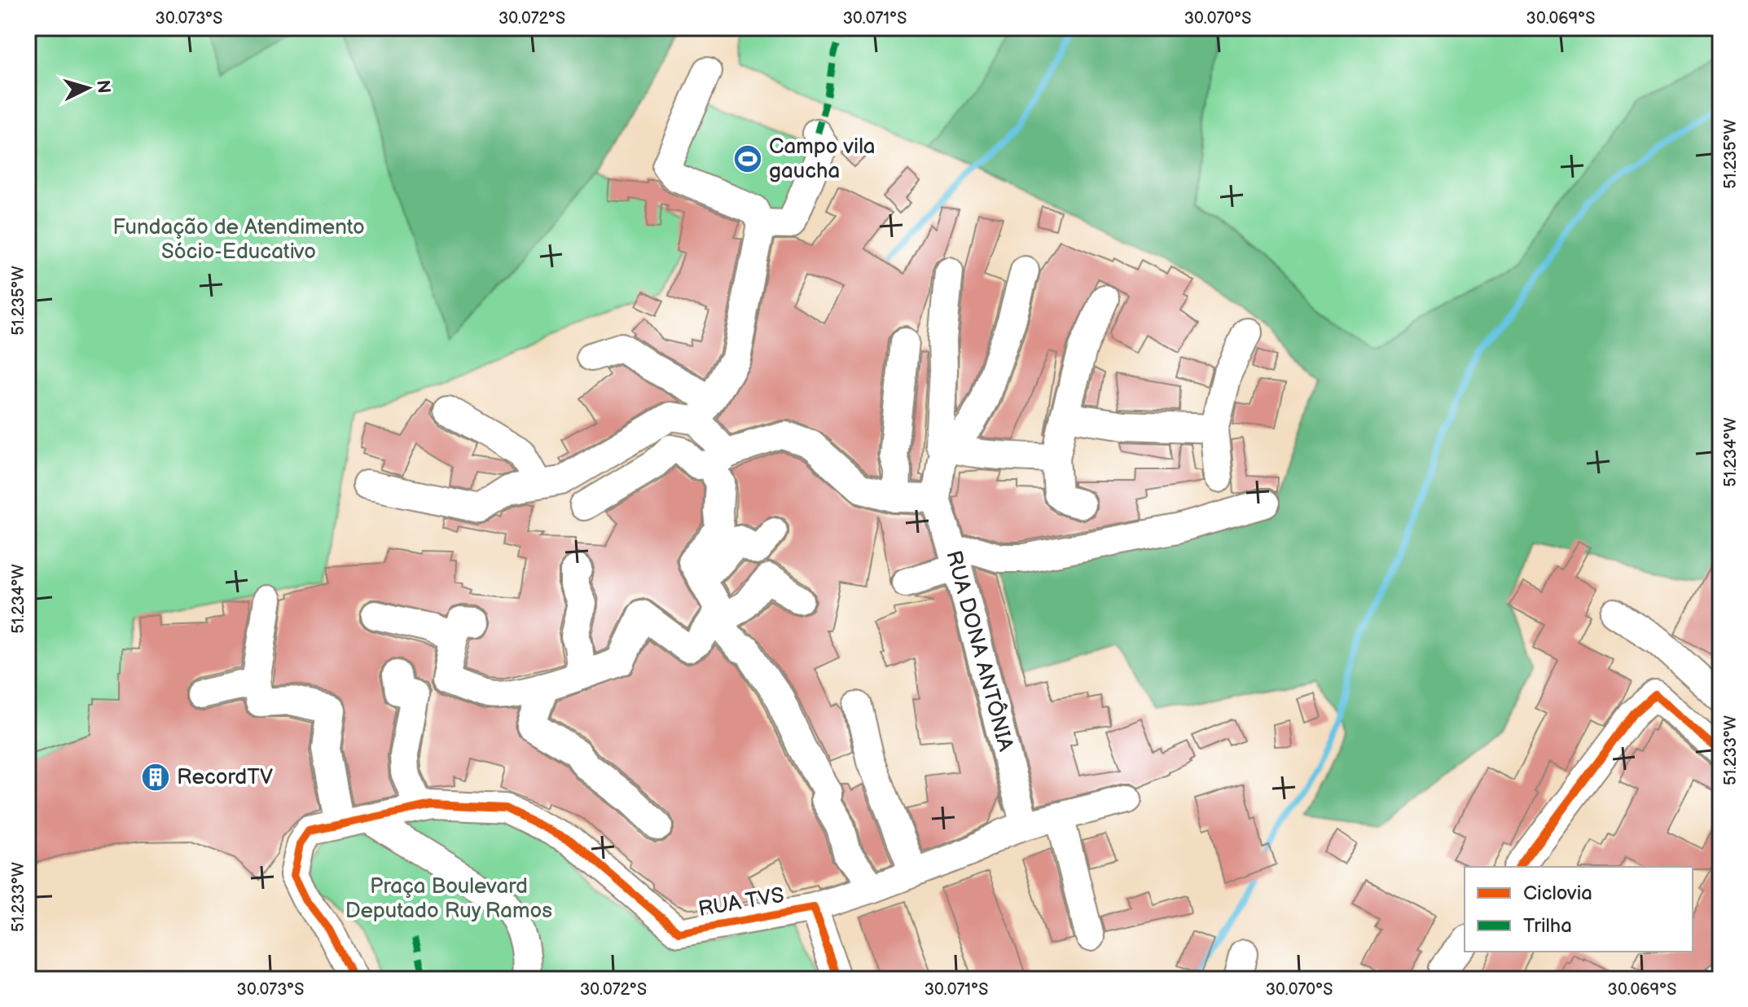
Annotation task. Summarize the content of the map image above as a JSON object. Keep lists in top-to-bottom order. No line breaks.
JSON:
{"streets":{"street":["RUA DONA ANTÔNIA","RUA TVS"]},"parks":["Fundação de Atendimento Sócio-Educativo","Praça Boulevard Deputado Ruy Ramos"],"places":{"sports":["Campo vila gaucha"],"building":["RecordTV"]},"legend":["Ciclovia","Trilha"],"north":"right","coordinates":["30.073°S","30.072°S","30.071°S","30.070°S","30.069°S","51.235°W","51.234°W","51.233°W"]}
